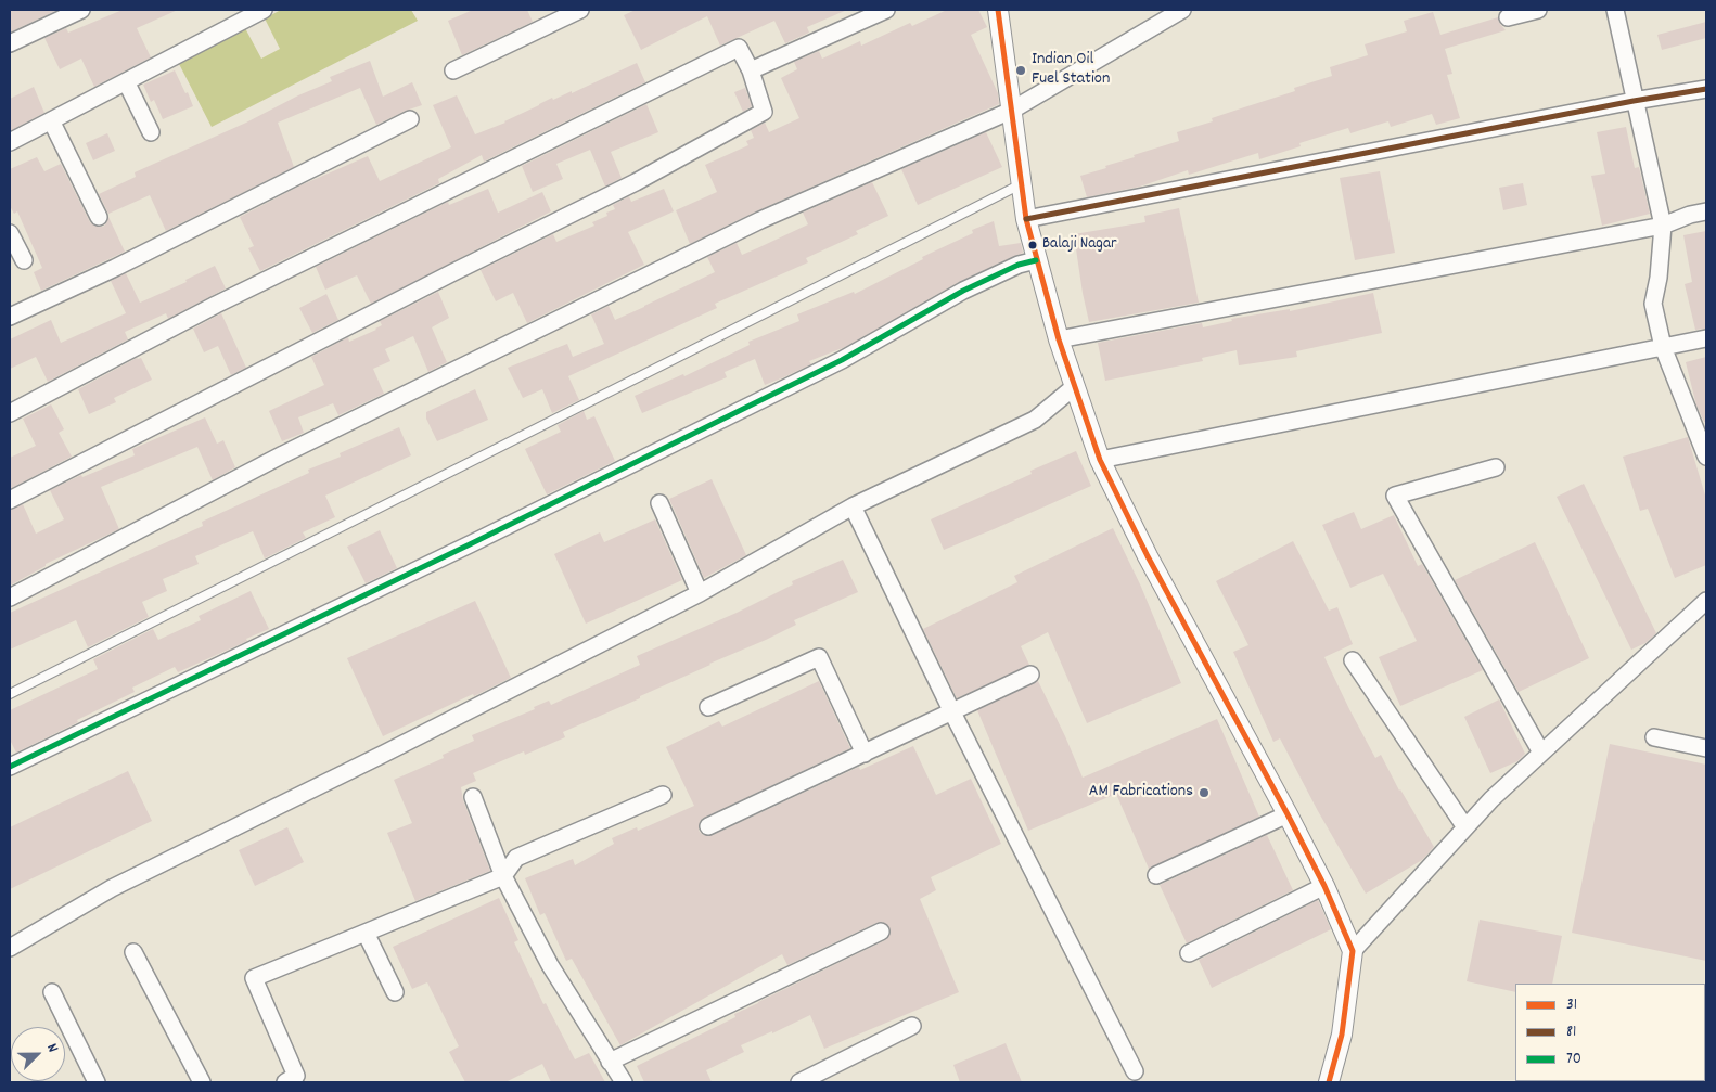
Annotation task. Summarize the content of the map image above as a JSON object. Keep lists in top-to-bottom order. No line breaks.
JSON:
{"places":["Indian Oil Fuel Station","Balaji Nagar","AM Fabrications"],"lines":["transit line 31","transit line 81","transit line 70"],"legend":["31","81","70"],"north":"top right"}
